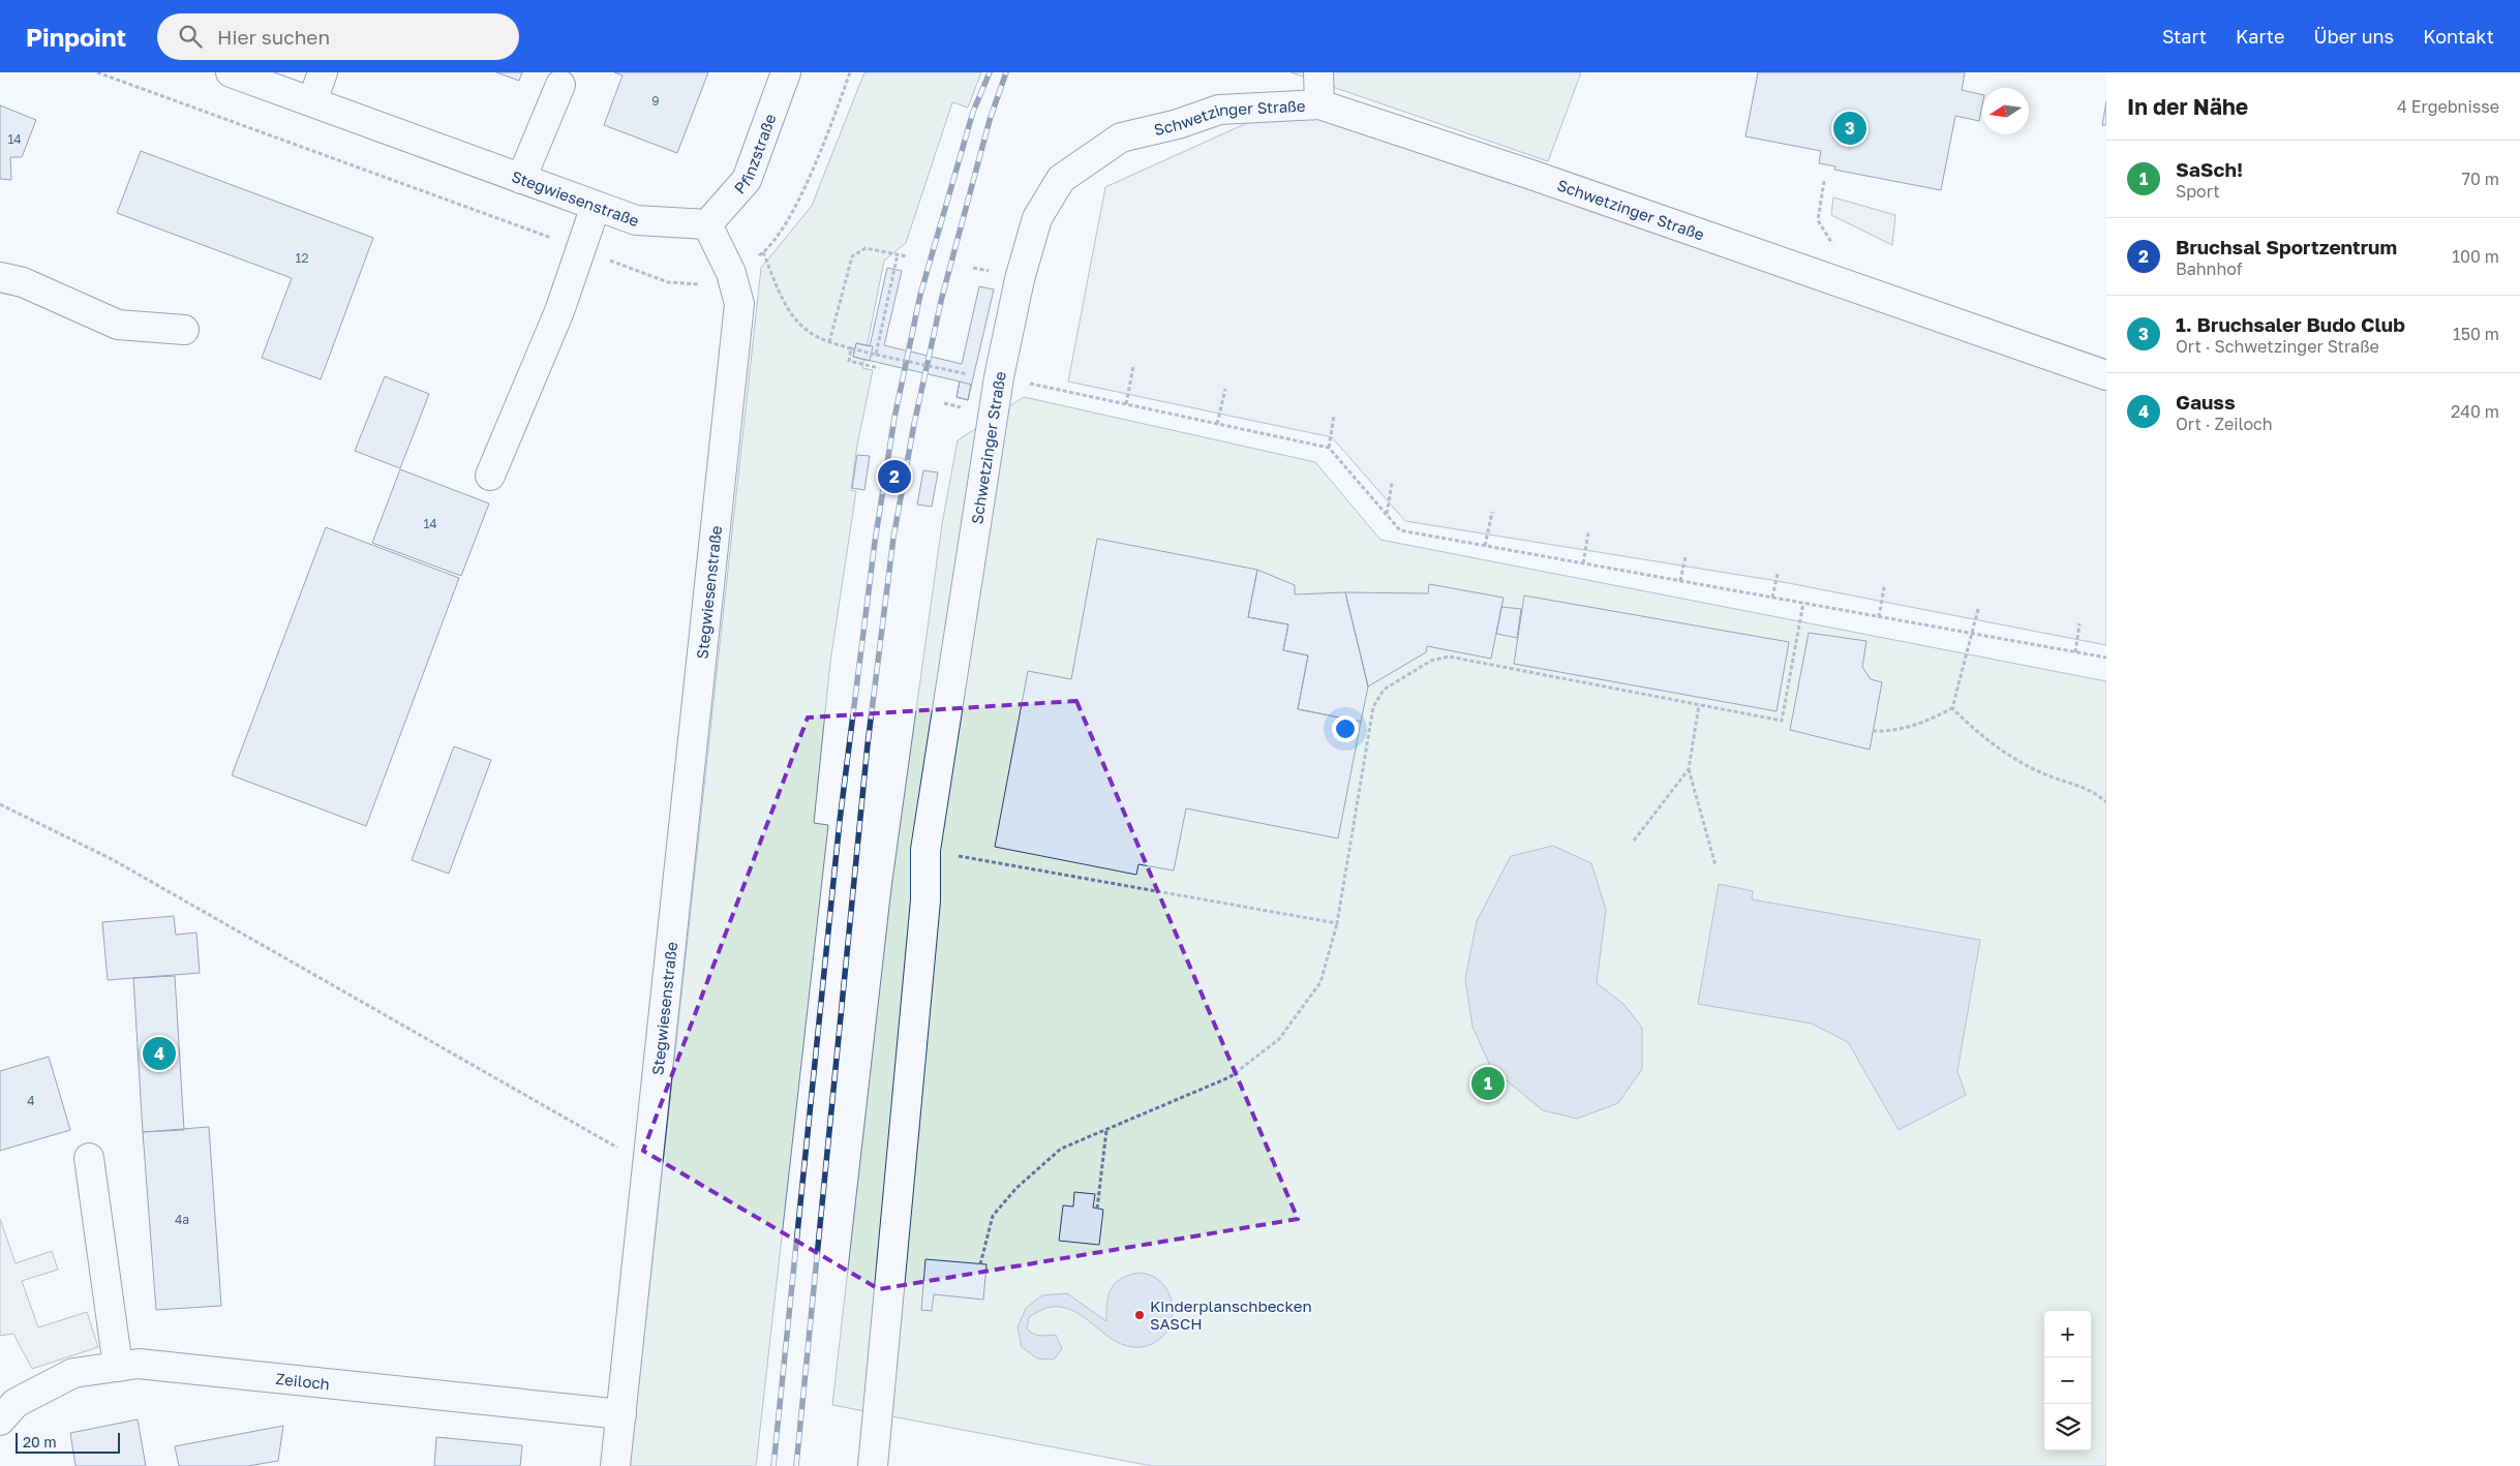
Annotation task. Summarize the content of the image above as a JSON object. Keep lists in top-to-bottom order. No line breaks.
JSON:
{"streets":{"street":["Schwetzinger Straße","Pfinzstraße","Stegwiesenstraße","Zeiloch"]},"crossings":[["Pfinzstraße","Stegwiesenstraße"],["Stegwiesenstraße","Zeiloch"]],"places":["Kinderplanschbecken SASCH"],"house_numbers":["9","14","12","14","4","4a"],"scale_bar":"20 m","north":"left","page":{"header":"Pinpoint","search":"Hier suchen","nav":["Start","Karte","Über uns","Kontakt"],"heading":["In der Nähe","4 Ergebnisse"],"pins":["3","2","4","1"],"list":[{"mark":"1","name":"SaSch!","note":"Sport","value":"70 m"},{"mark":"2","name":"Bruchsal Sportzentrum","note":"Bahnhof","value":"100 m"},{"mark":"3","name":"1. Bruchsaler Budo Club","note":"Ort · Schwetzinger Straße","value":"150 m"},{"mark":"4","name":"Gauss","note":"Ort · Zeiloch","value":"240 m"}],"map_buttons":["+","−"],"scale":"20 m"}}
